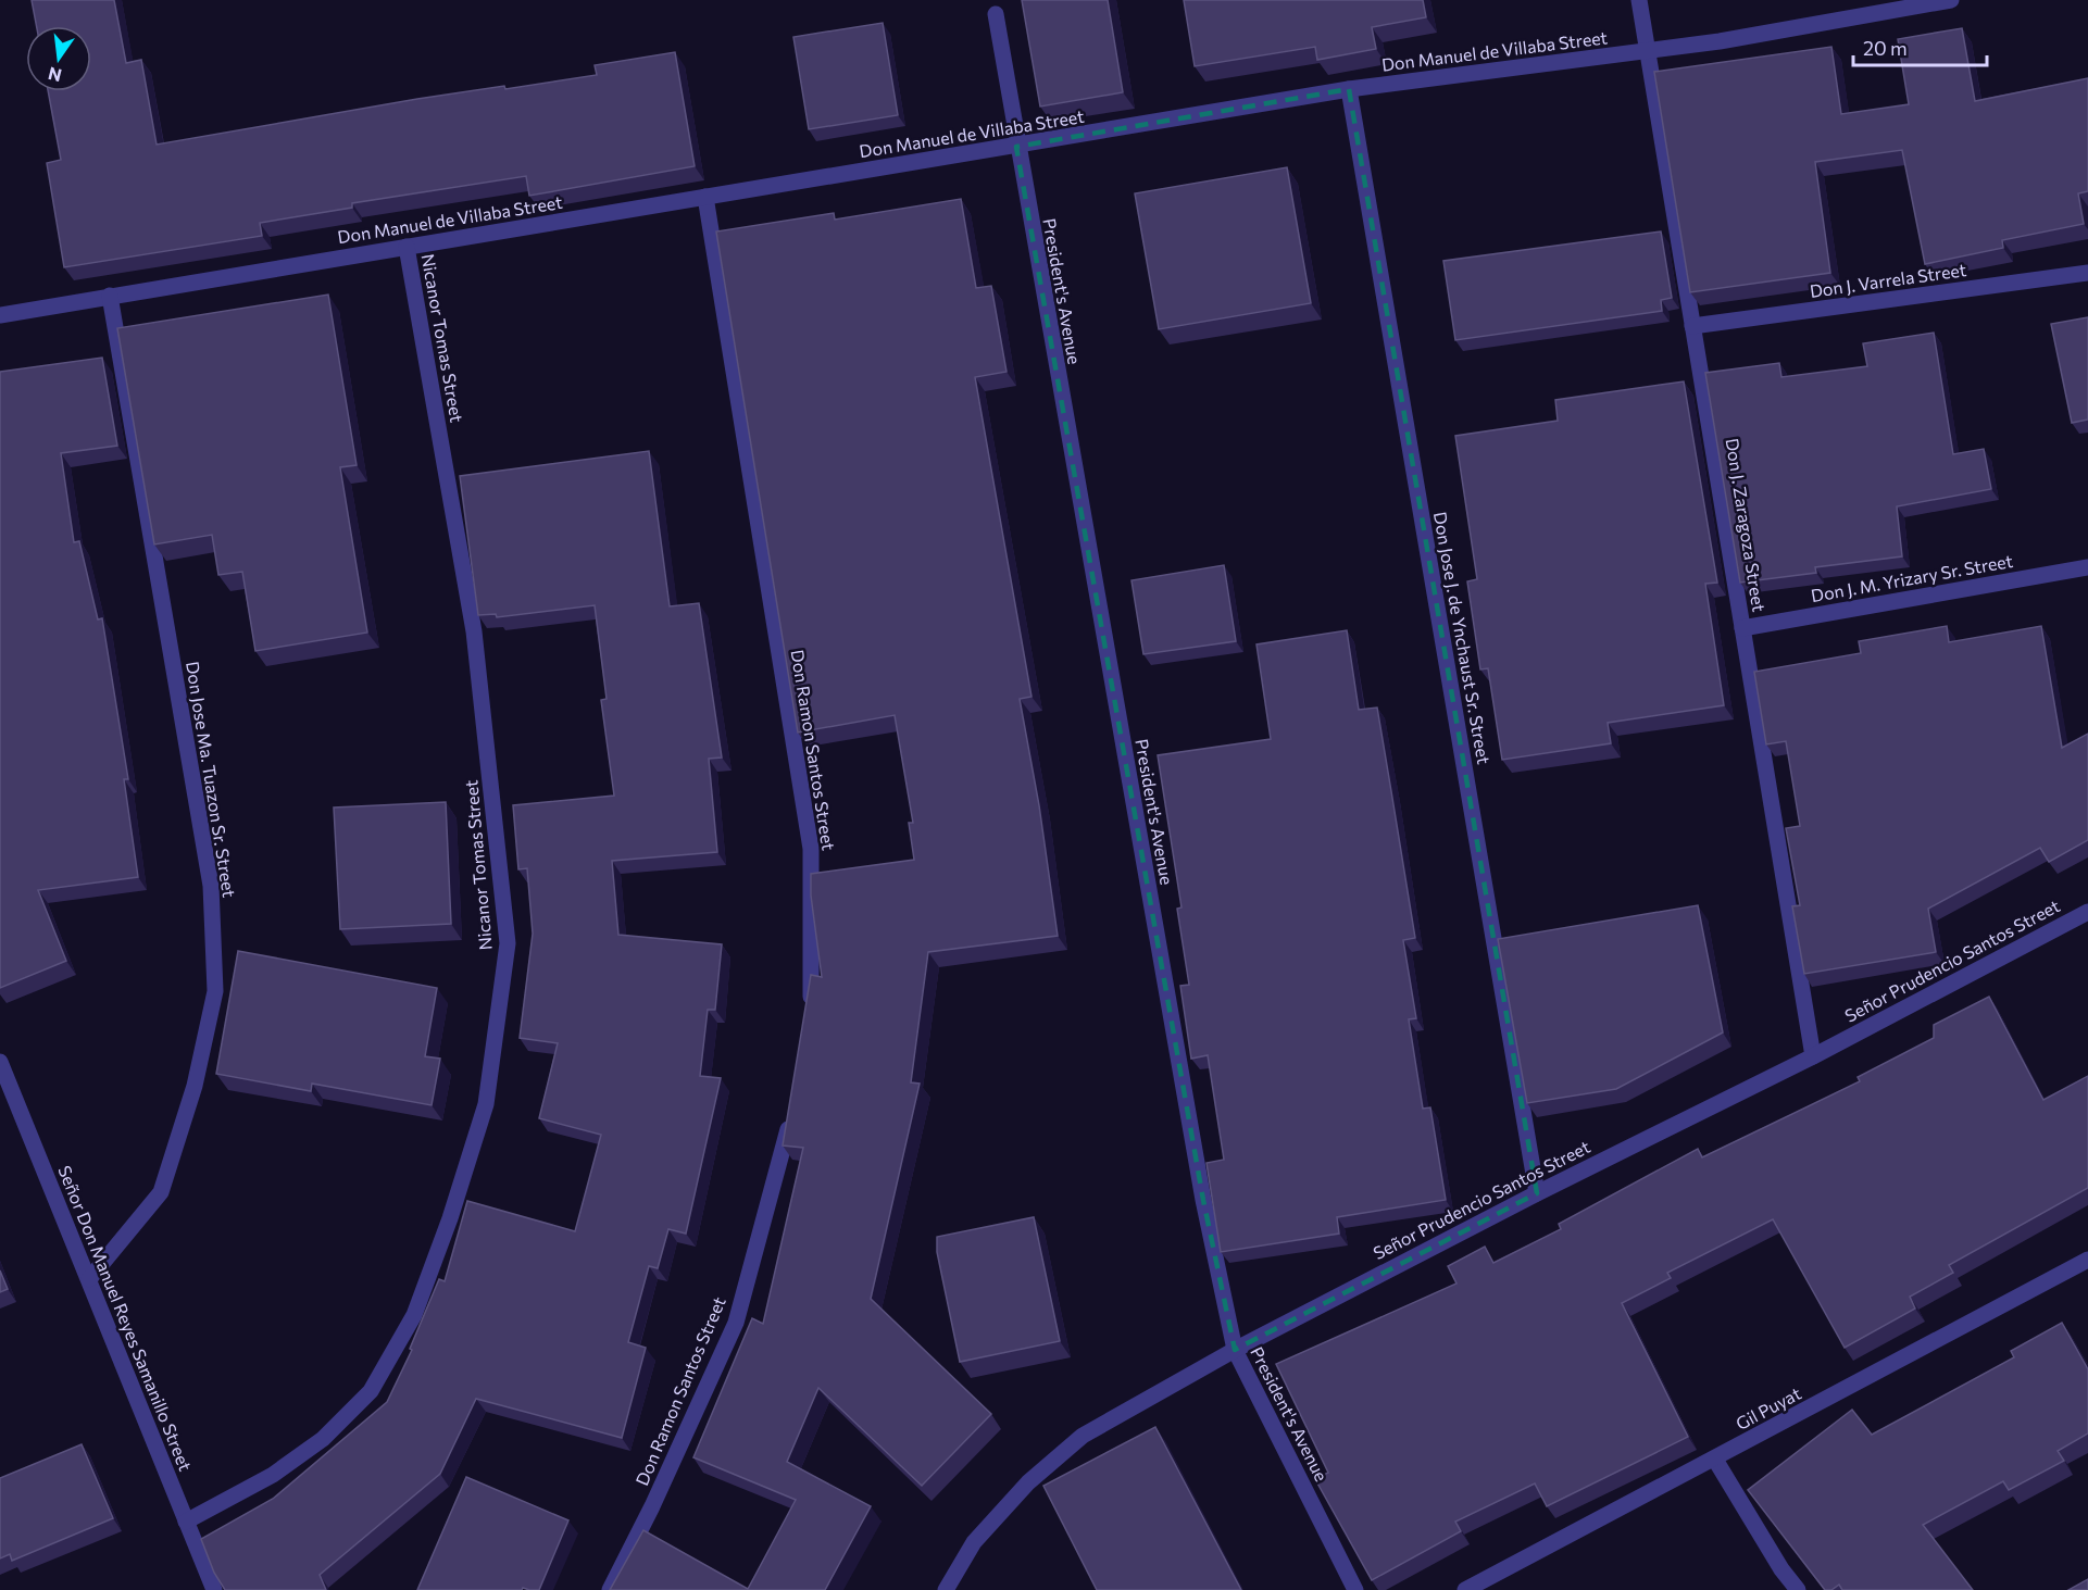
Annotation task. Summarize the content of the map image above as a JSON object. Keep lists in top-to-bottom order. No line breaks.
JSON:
{"streets":{"street":["Don Manuel de Villaba Street","Don J. Varrela Street","President's Avenue","Nicanor Tomas Street","Don J. Zaragoza Street","Don J. M. Yrizary Sr. Street","Don Jose J. de Ynchaust Sr. Street","Don Ramon Santos Street","Don Jose Ma. Tuazon Sr. Street","Señor Prudencio Santos Street","Señor Don Manuel Reyes Samanillo Street","Gil Puyat"]},"crossings":[["Don Manuel de Villaba Street","President's Avenue"],["Don Manuel de Villaba Street","Nicanor Tomas Street"],["Don Manuel de Villaba Street","Don J. Zaragoza Street"],["Don Manuel de Villaba Street","Don Jose J. de Ynchaust Sr. Street"],["Don Manuel de Villaba Street","Don Ramon Santos Street"],["Don Manuel de Villaba Street","Don Jose Ma. Tuazon Sr. Street"],["Don J. Varrela Street","Don J. Zaragoza Street"],["President's Avenue","Señor Prudencio Santos Street"],["Nicanor Tomas Street","Señor Don Manuel Reyes Samanillo Street"],["Don J. Zaragoza Street","Don J. M. Yrizary Sr. Street"],["Don J. Zaragoza Street","Señor Prudencio Santos Street"],["Don Jose J. de Ynchaust Sr. Street","Señor Prudencio Santos Street"],["Don Jose Ma. Tuazon Sr. Street","Señor Don Manuel Reyes Samanillo Street"]],"scale_bar":"20 m","north":"bottom"}
